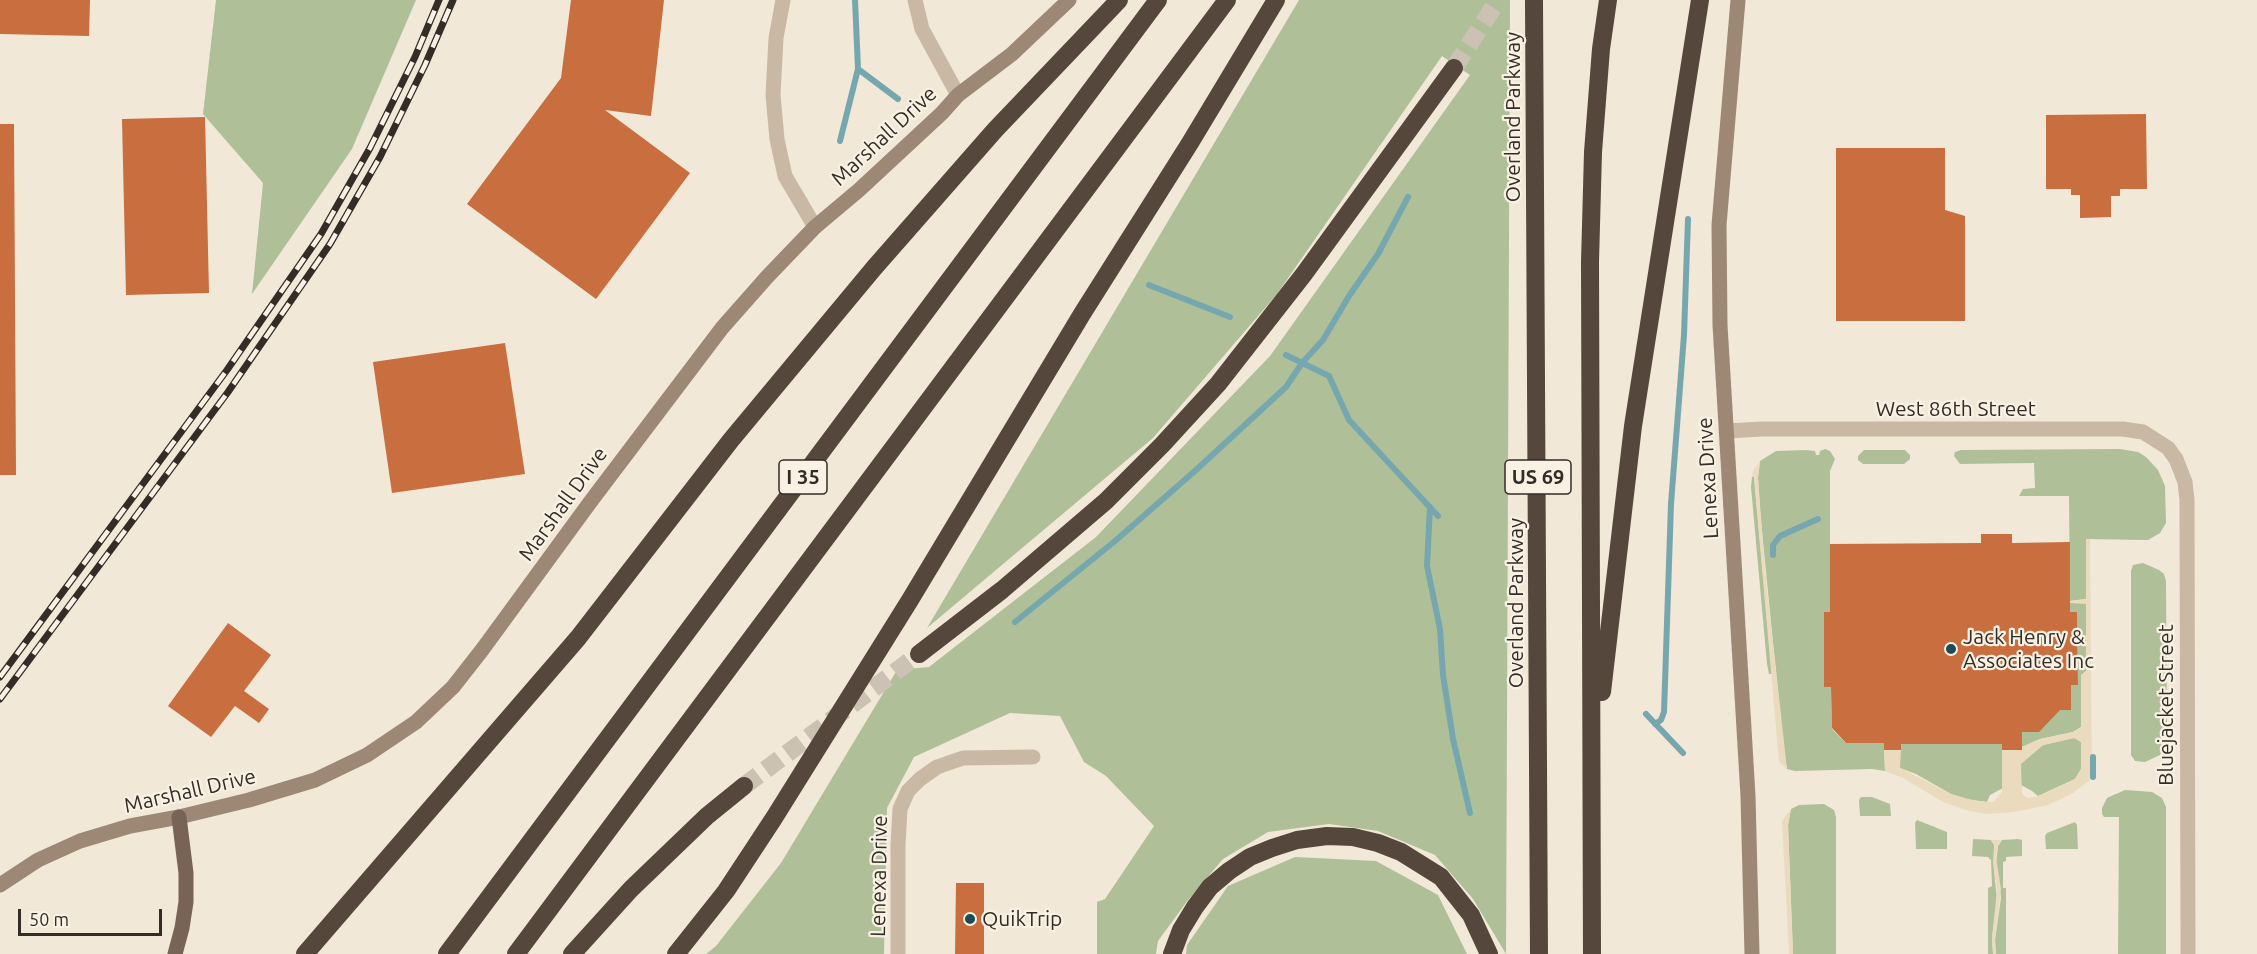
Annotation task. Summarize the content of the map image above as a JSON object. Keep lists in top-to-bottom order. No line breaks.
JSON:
{"streets":{"highway":["Overland Parkway","I 35","US 69"],"street":["Marshall Drive","West 86th Street","Lenexa Drive","Bluejacket Street"]},"crossings":[["West 86th Street","Lenexa Drive"],["West 86th Street","Bluejacket Street"]],"places":["Jack Henry & Associates Inc","QuikTrip"],"scale_bar":"50 m"}
